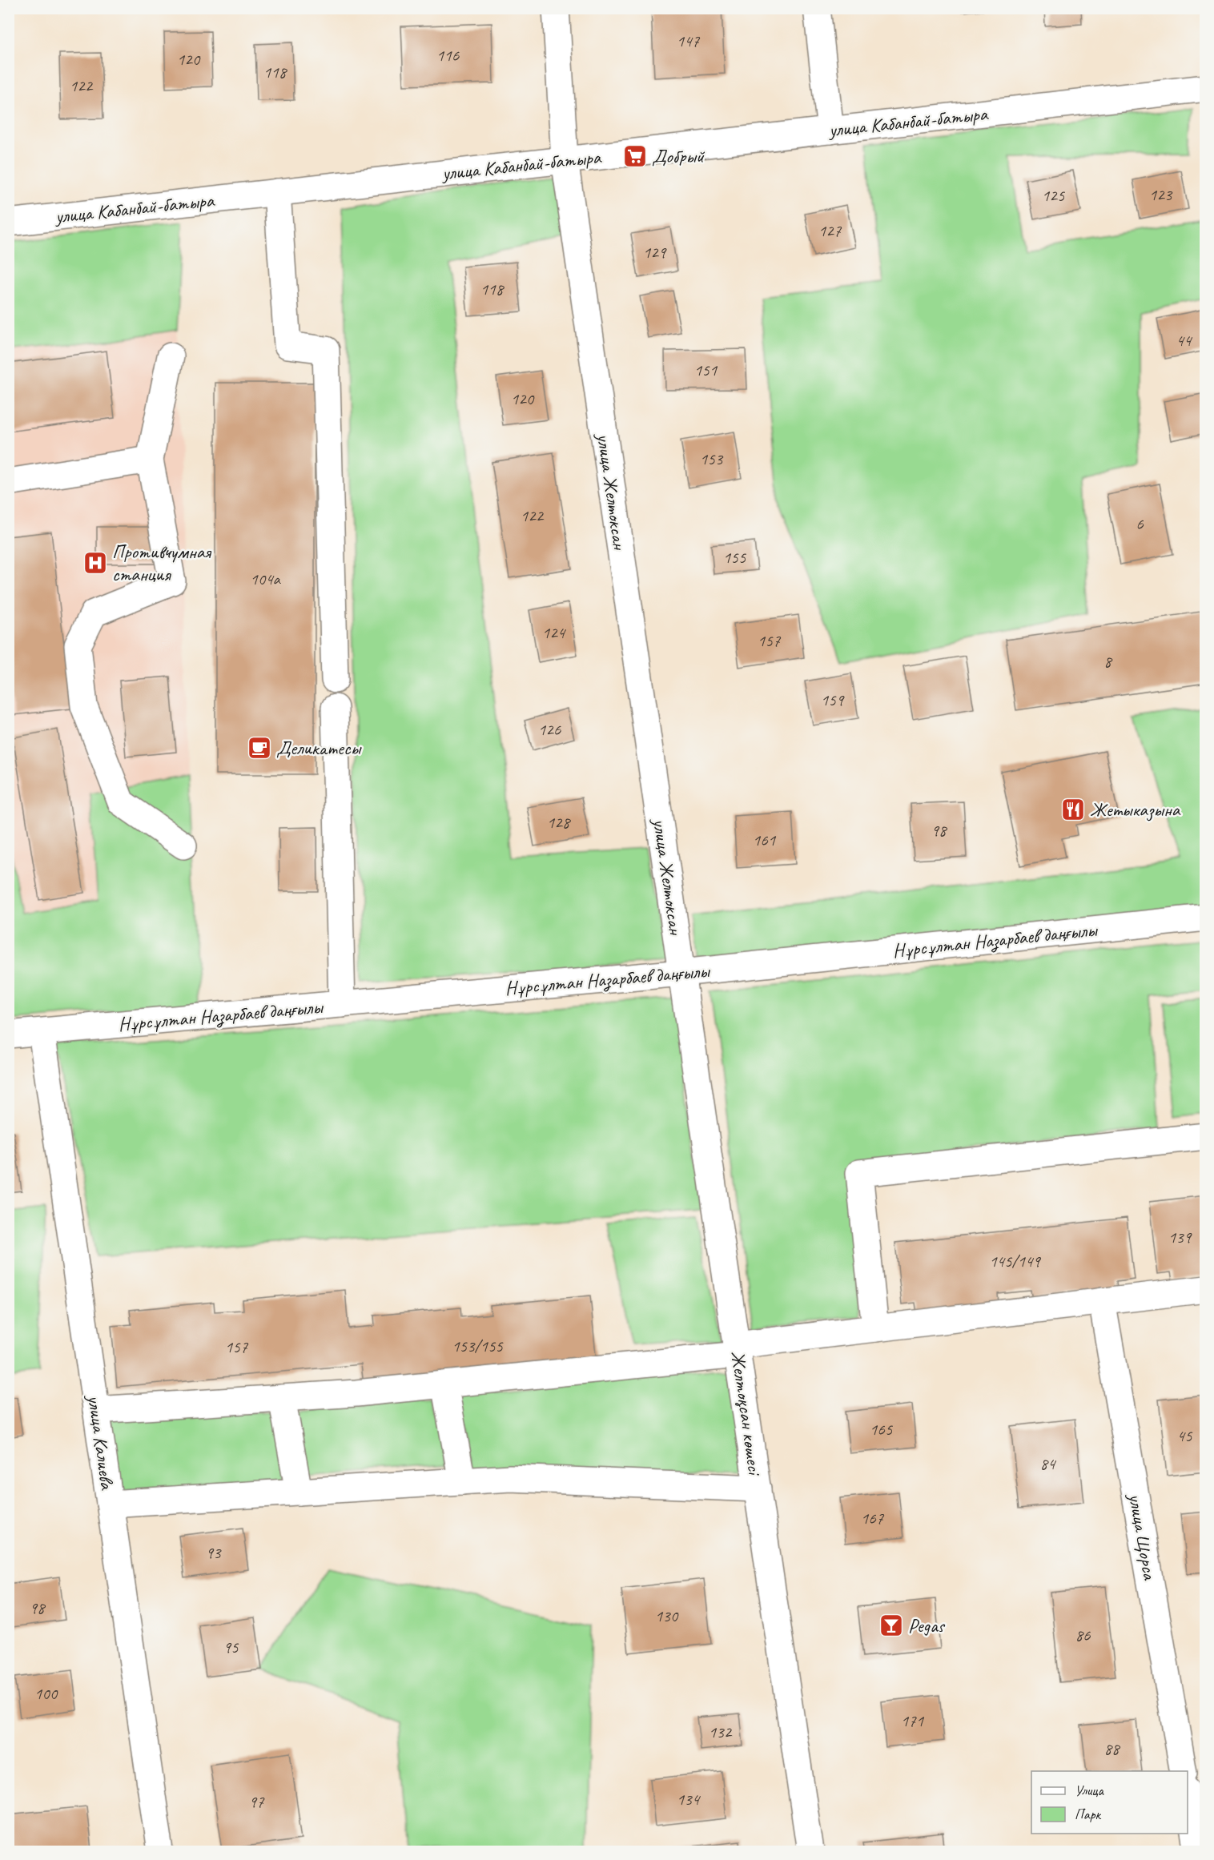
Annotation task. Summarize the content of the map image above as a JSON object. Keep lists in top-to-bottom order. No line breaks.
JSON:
{"streets":{"main road":["улица Кабанбай-батыра","улица Желтоксан","Нұрсұлтан Назарбаев даңғылы","Желтоқсан көшесі","улица Калиева","улица Щорса"]},"crossings":[["улица Кабанбай-батыра","улица Желтоксан"],["улица Желтоксан","Нұрсұлтан Назарбаев даңғылы"],["улица Желтоксан","Желтоқсан көшесі"],["Нұрсұлтан Назарбаев даңғылы","Желтоқсан көшесі"],["Нұрсұлтан Назарбаев даңғылы","улица Калиева"]],"places":{"supermarket":["Добрый"],"hospital":["Противчумная станция"],"cafe":["Деликатесы"],"restaurant":["Жетыказына"],"bar":["Pegas"]},"house_numbers":["147","116","120","118","122","123","125","127","129","118","44","151","120","153","122","6","155","104а","124","157","8","159","126","128","98","161","139","145/149","153/155","157","165","45","84","167","93","98","130","86","95","100","171","132","88","134","97"],"legend":["Улица","Парк"]}
